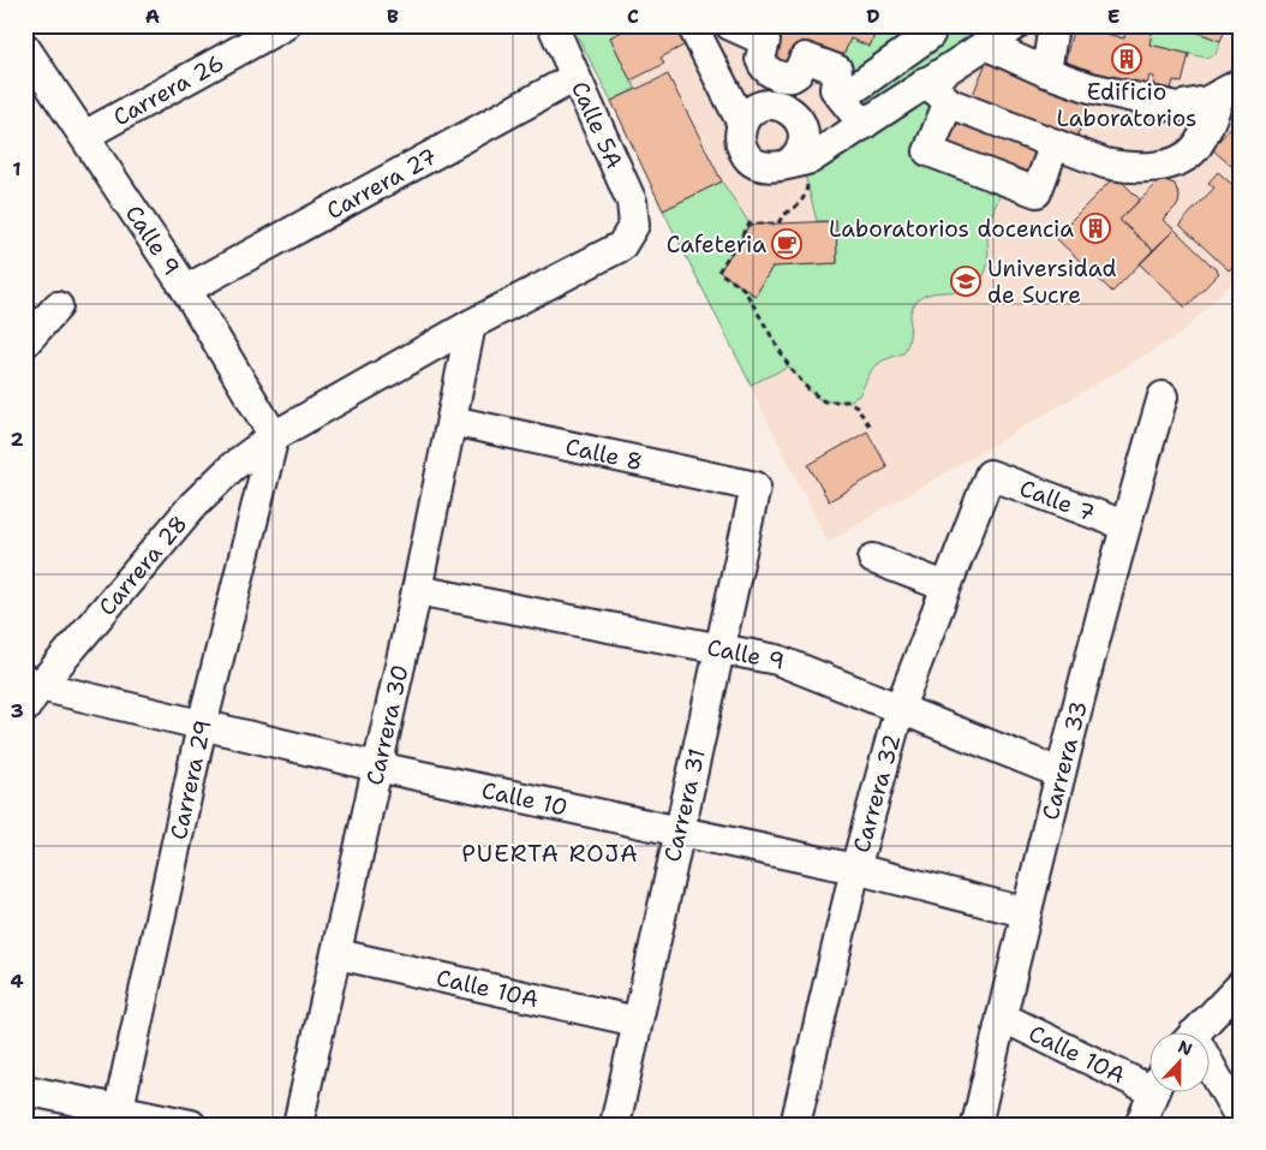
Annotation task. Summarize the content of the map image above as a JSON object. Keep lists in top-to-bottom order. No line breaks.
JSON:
{"streets":{"street":["Carrera 26","Calle 5A","Carrera 27","Calle 9","Calle 8","Calle 7","Carrera 28","Carrera 30","Carrera 33","Carrera 29","Carrera 32","Calle 10","Carrera 31","Calle 10A"]},"crossings":[["Carrera 26","Calle 9"],["Calle 5A","Carrera 27"],["Calle 5A","Carrera 30"],["Carrera 27","Calle 9"],["Calle 9","Carrera 28"],["Calle 9","Carrera 30"],["Calle 9","Carrera 33"],["Calle 9","Carrera 29"],["Calle 9","Carrera 32"],["Calle 9","Carrera 31"],["Calle 8","Carrera 30"],["Calle 8","Carrera 31"],["Calle 7","Carrera 33"],["Calle 7","Carrera 32"],["Carrera 28","Carrera 29"],["Carrera 28","Calle 10"],["Carrera 30","Calle 10"],["Carrera 30","Calle 10A"],["Carrera 33","Calle 10"],["Carrera 33","Calle 10A"],["Carrera 29","Calle 10"],["Carrera 32","Calle 10"],["Calle 10","Carrera 31"],["Carrera 31","Calle 10A"]],"districts":["PUERTA ROJA"],"places":{"building":["Edificio Laboratorios","Laboratorios docencia"],"cafe":["Cafeteria"],"school or university":["Universidad de Sucre"]},"north":"top","grid":{"columns":["A","B","C","D","E"],"rows":["1","2","3","4"]}}
